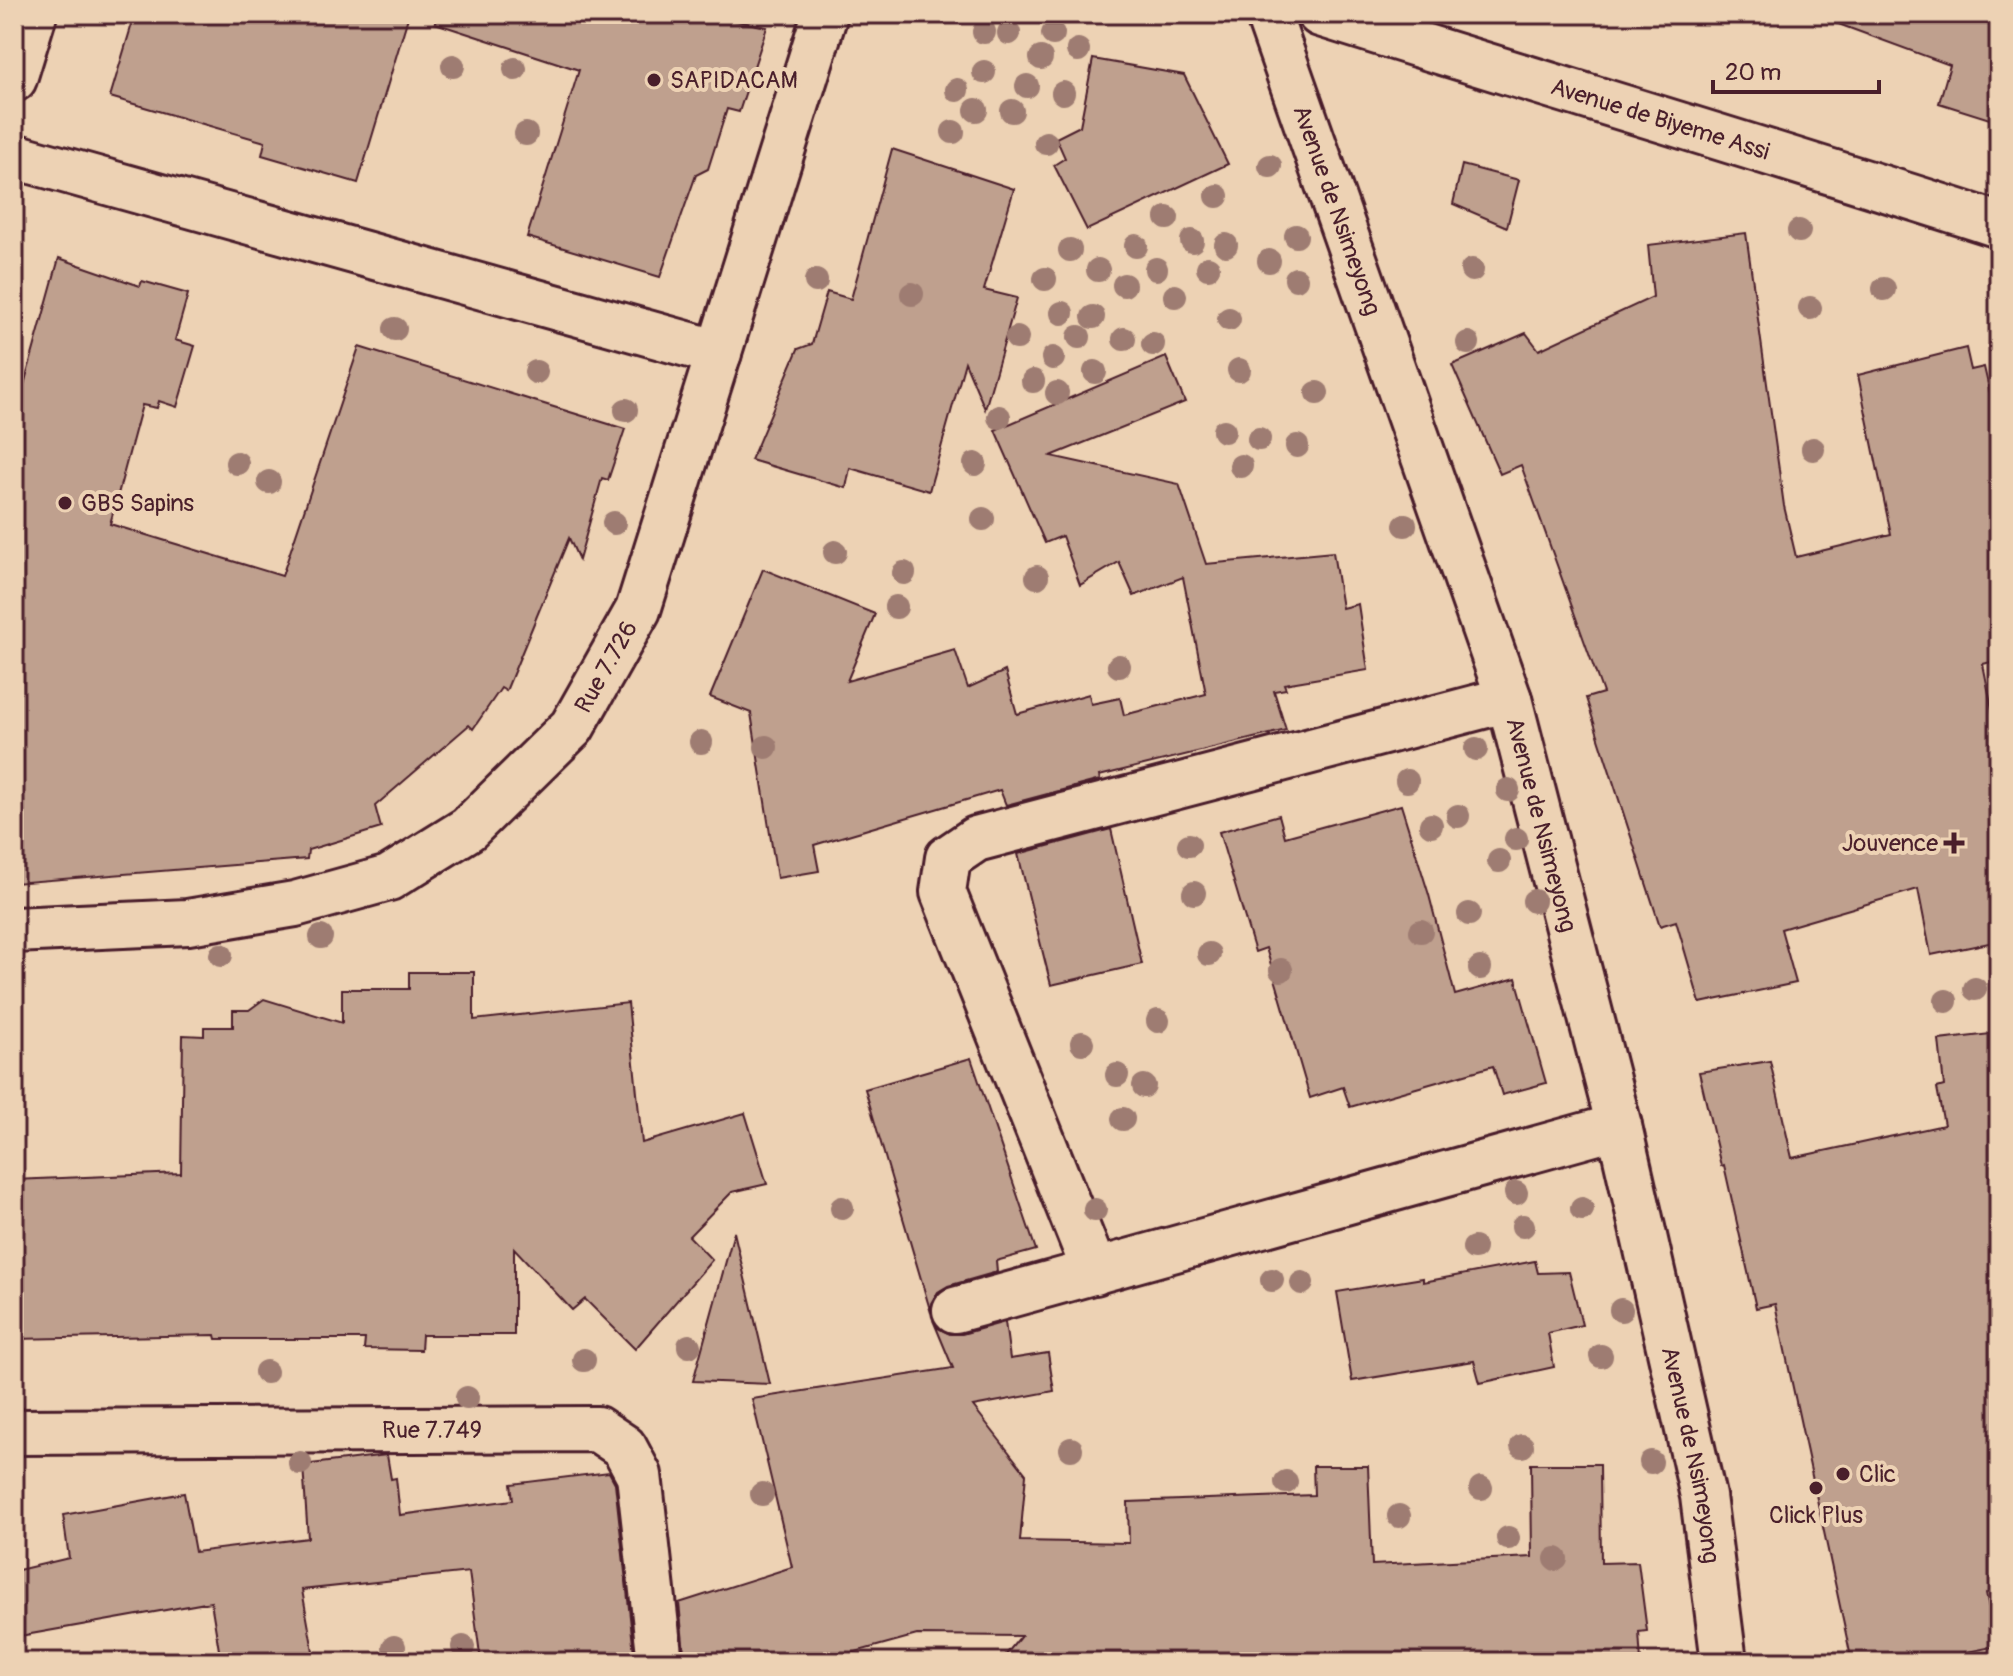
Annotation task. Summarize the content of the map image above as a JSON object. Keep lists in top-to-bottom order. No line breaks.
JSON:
{"streets":{"street":["Avenue de Biyeme Assi","Avenue de Nsimeyong","Rue 7.726","Rue 7.749"]},"places":{"other":["SAPIDACAM","GBS Sapins","Clic","Click Plus"],"health":["Jouvence"]},"scale_bar":"20 m"}
